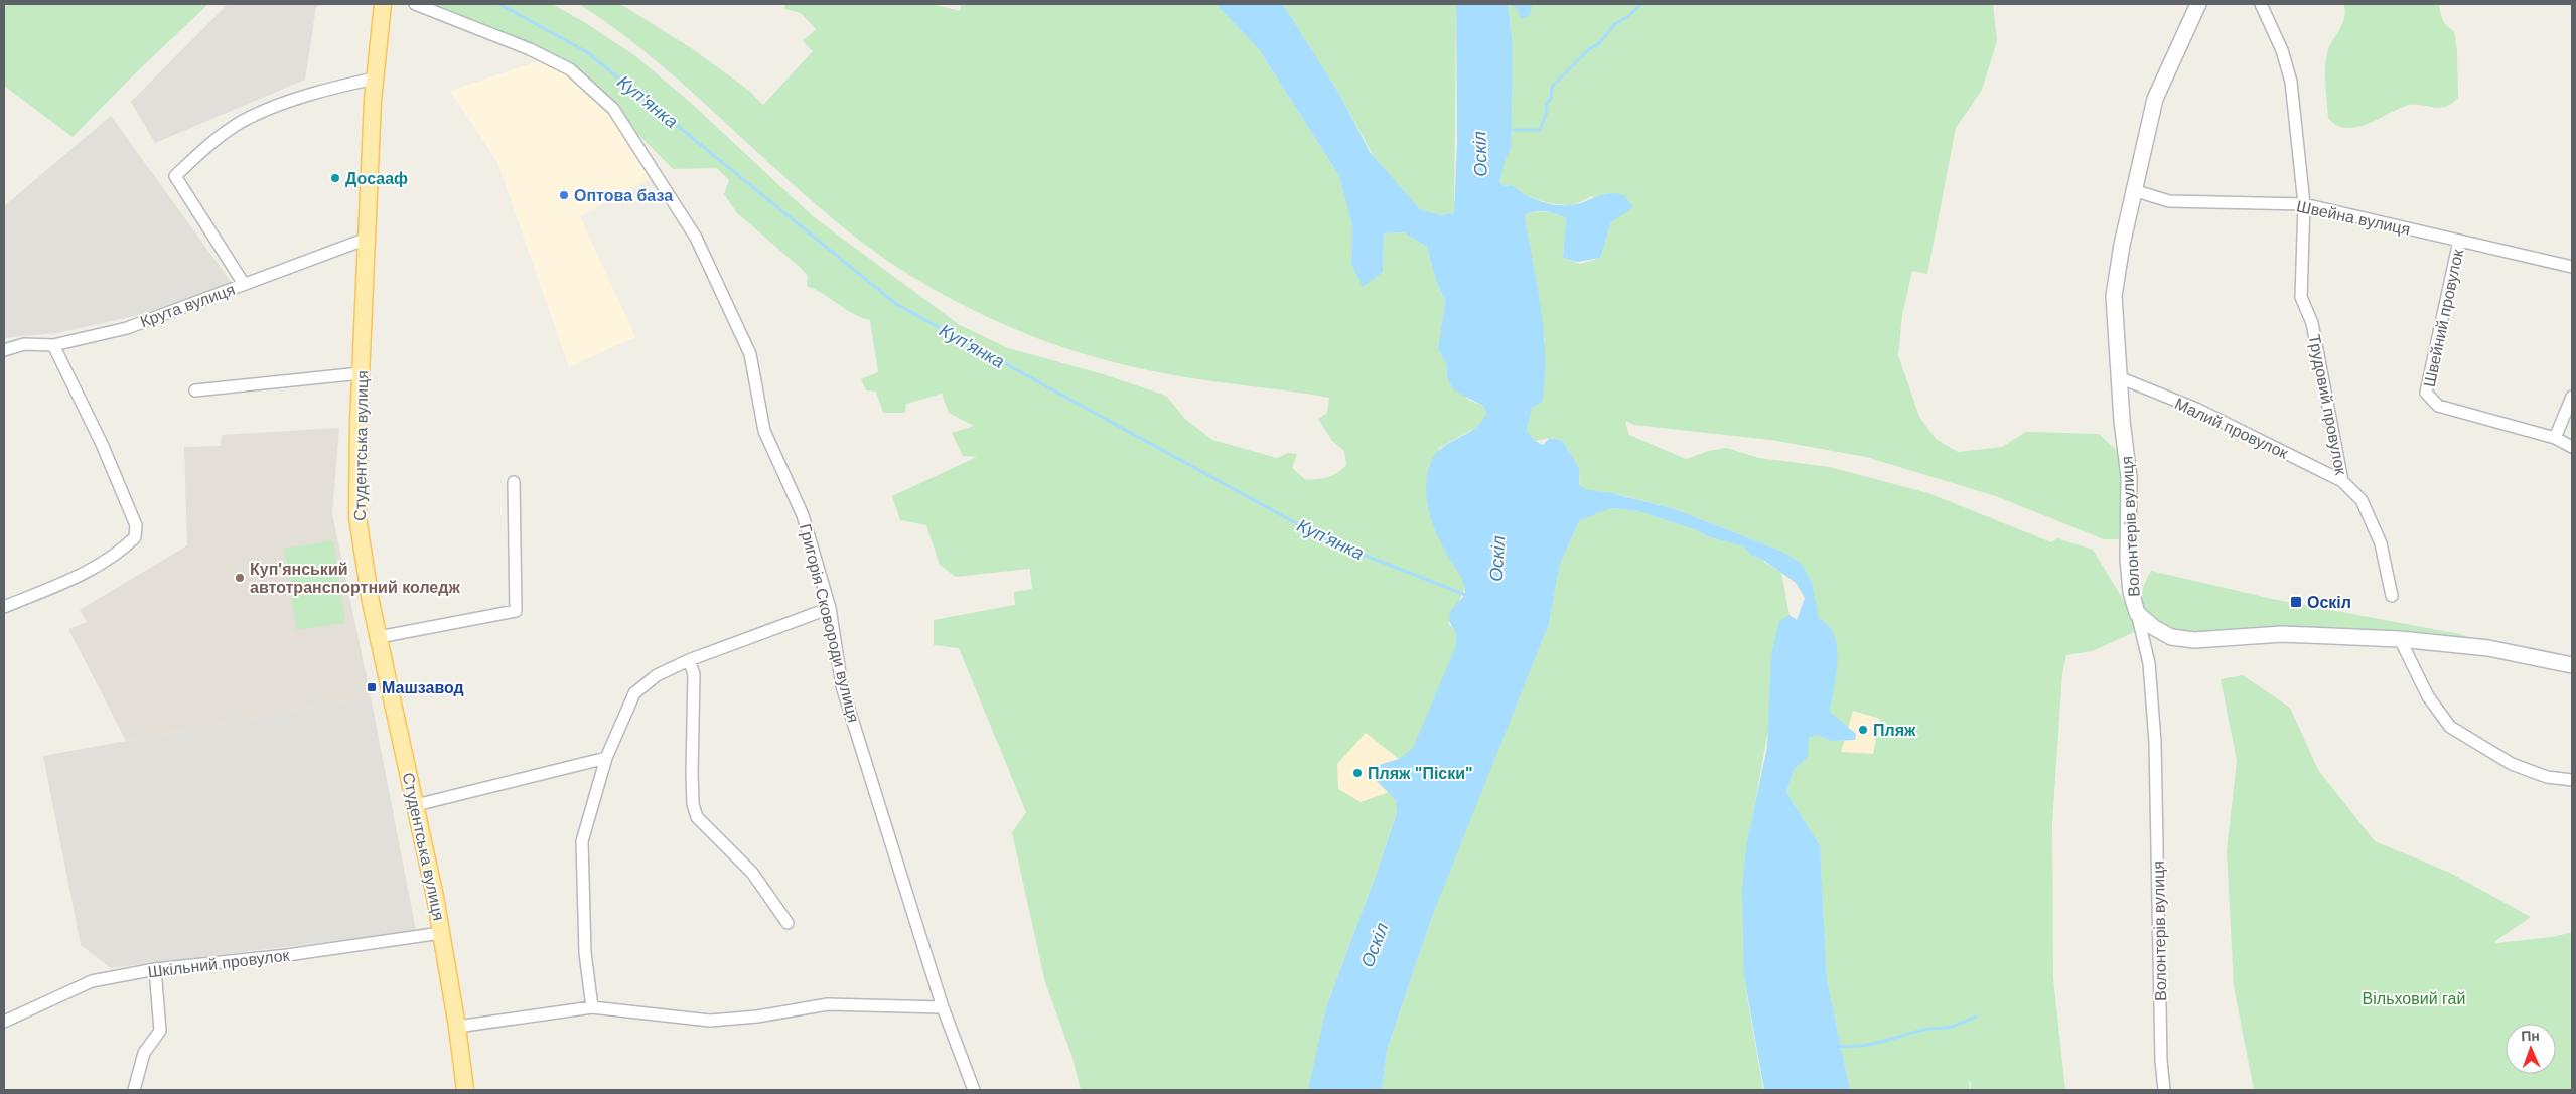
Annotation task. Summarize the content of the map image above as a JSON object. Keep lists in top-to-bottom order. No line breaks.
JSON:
{"streets":{"main road":["Студентська вулиця"],"street":["Швейна вулиця","Крута вулиця","Швейний провулок","Трудовий провулок","Малий провулок","Волонтерів вулиця","Григорія Сковороди вулиця","Шкільний провулок"]},"crossings":[["Швейна вулиця","Швейний провулок"],["Швейна вулиця","Трудовий провулок"],["Швейна вулиця","Волонтерів вулиця"],["Крута вулиця","Студентська вулиця"],["Трудовий провулок","Малий провулок"],["Малий провулок","Волонтерів вулиця"],["Студентська вулиця","Шкільний провулок"]],"water":["Куп'янка","Оскіл"],"parks":["Вільховий гай"],"places":{"other":["Досааф","Оптова база","Куп'янський автотранспортний коледж","Пляж","Пляж \"Піски\""],"transit":["Оскіл","Машзавод"]},"north":"top"}
